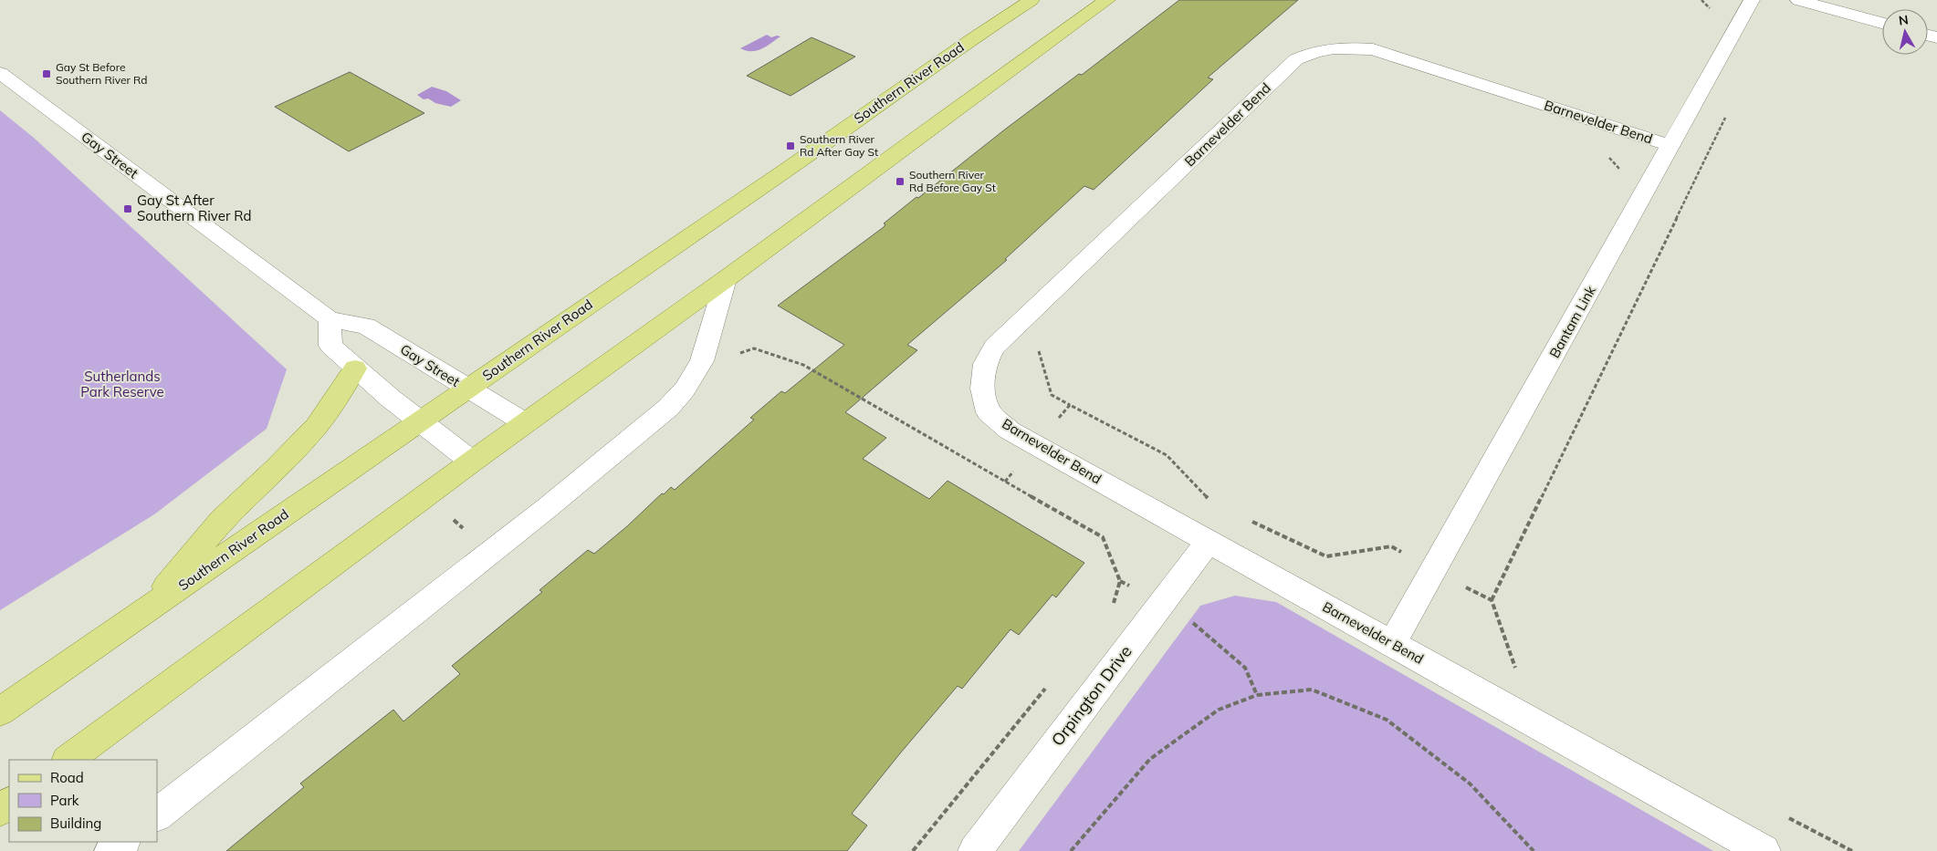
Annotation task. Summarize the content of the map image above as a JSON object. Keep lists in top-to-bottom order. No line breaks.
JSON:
{"streets":{"main road":["Southern River Road"],"street":["Barnevelder Bend","Gay Street","Bantam Link","Orpington Drive"]},"crossings":[["Southern River Road","Gay Street"],["Barnevelder Bend","Bantam Link"],["Barnevelder Bend","Orpington Drive"]],"parks":["Sutherlands Park Reserve"],"places":{"transit":["Gay St Before Southern River Rd","Southern River Rd After Gay St","Southern River Rd Before Gay St","Gay St After Southern River Rd"]},"legend":["Road","Park","Building"],"north":"top"}
